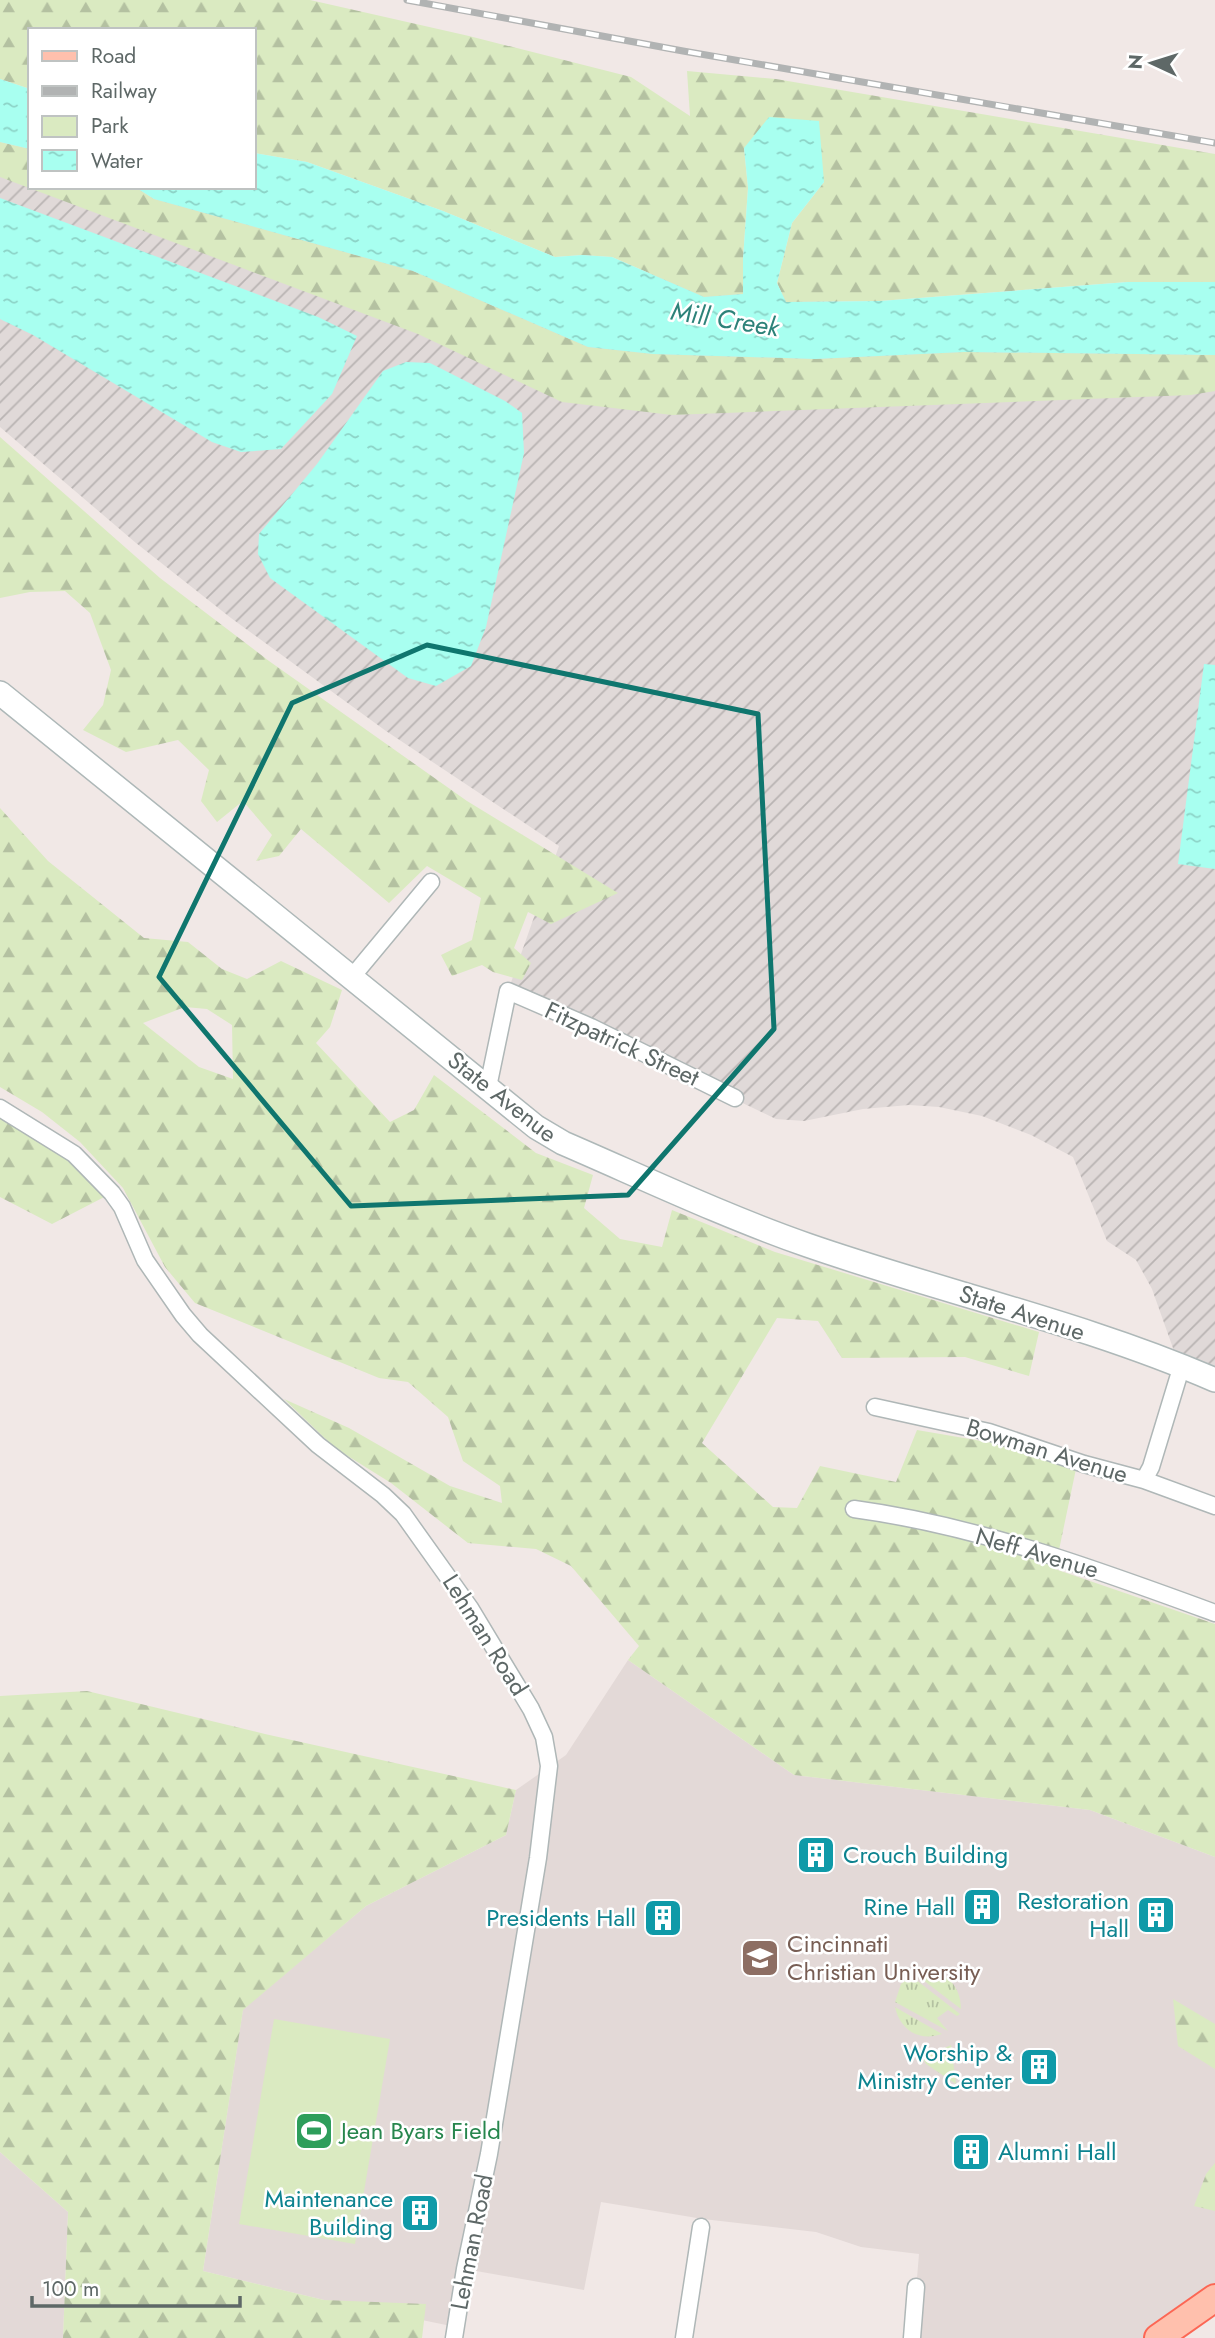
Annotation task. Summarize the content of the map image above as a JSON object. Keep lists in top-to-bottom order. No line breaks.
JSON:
{"streets":{"main road":["State Avenue"],"street":["Fitzpatrick Street","Bowman Avenue","Neff Avenue","Lehman Road"]},"crossings":[["Fitzpatrick Street","State Avenue"]],"water":["Mill Creek"],"places":{"building":["Crouch Building","Rine Hall","Restoration Hall","Presidents Hall","Worship & Ministry Center","Alumni Hall","Maintenance Building"],"school or university":["Cincinnati Christian University"],"sports":["Jean Byars Field"]},"legend":["Road","Railway","Park","Water"],"scale_bar":"100 m","north":"left"}
